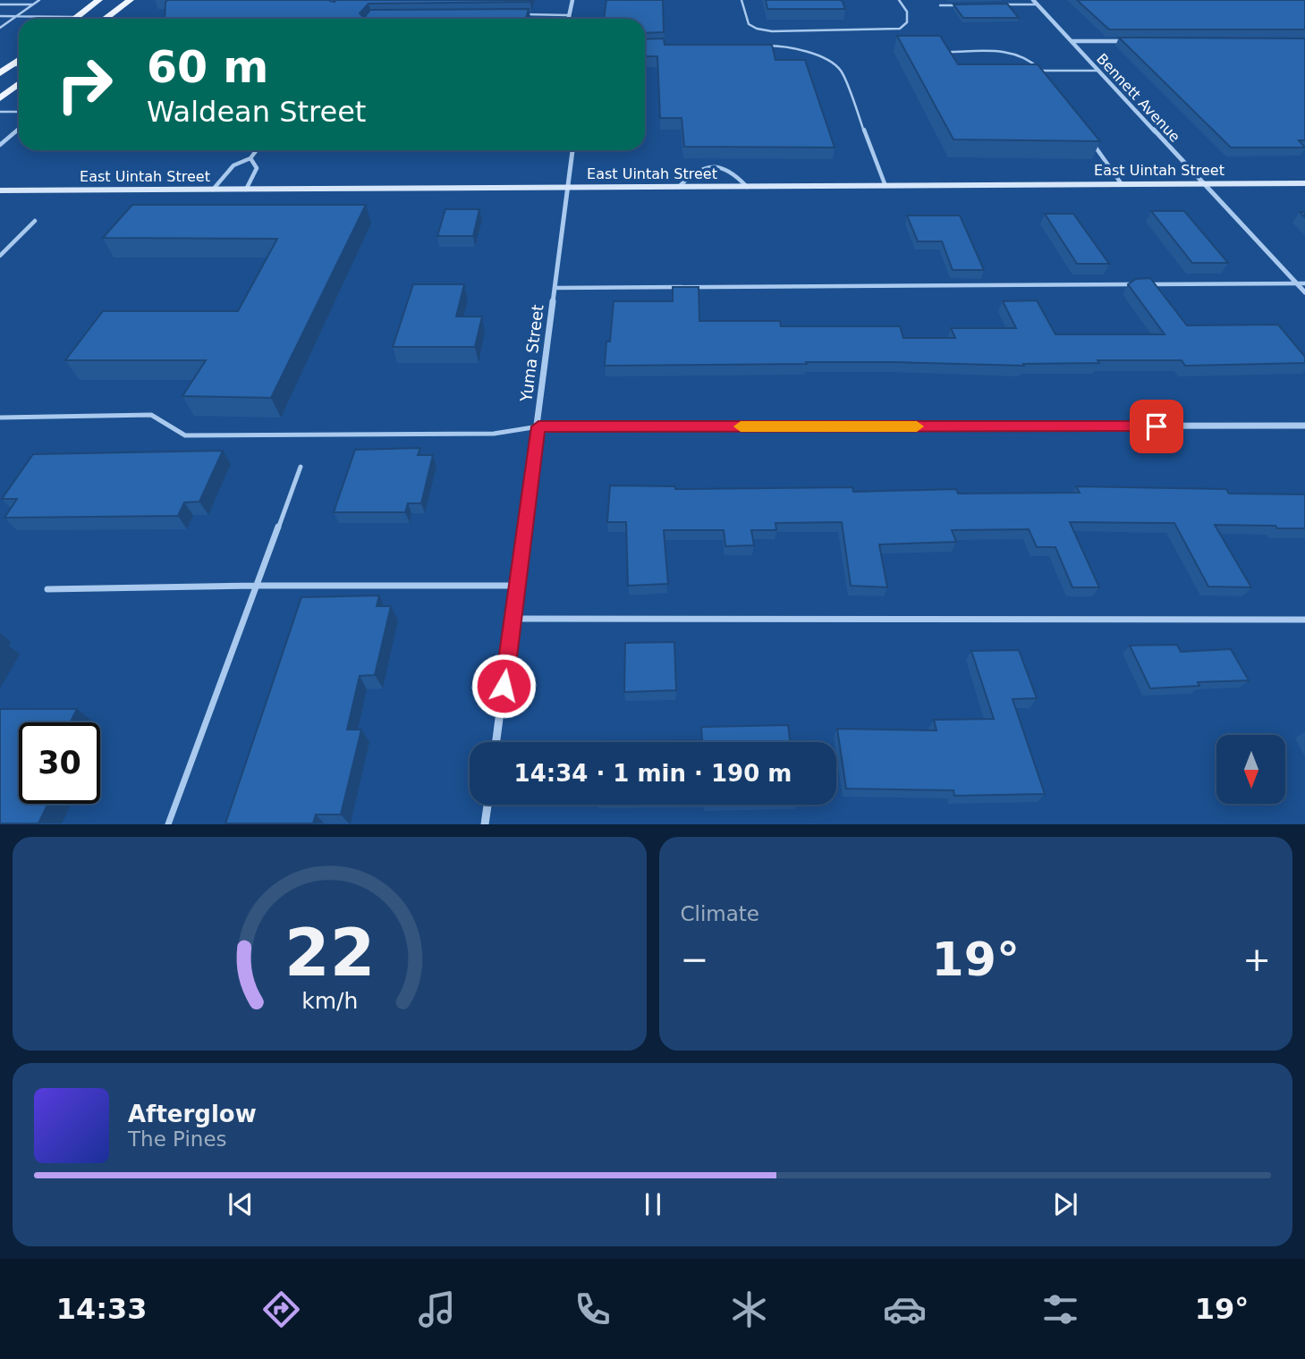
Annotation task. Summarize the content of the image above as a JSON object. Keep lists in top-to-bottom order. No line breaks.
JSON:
{"streets":{"main road":["East Uintah Street"],"street":["Bennett Avenue","Yuma Street"]},"crossings":[["Bennett Avenue","East Uintah Street"],["East Uintah Street","Yuma Street"]],"north":"bottom","page":{"turn":["60 m","Waldean Street"],"limit":"30","trip":"14:34 · 1 min · 190 m","tile":"Climate","heat":["−","19°","+"],"song":["Afterglow","The Pines"],"tabs":["14:33","19°"],"gauge":["22","km/h"]}}
